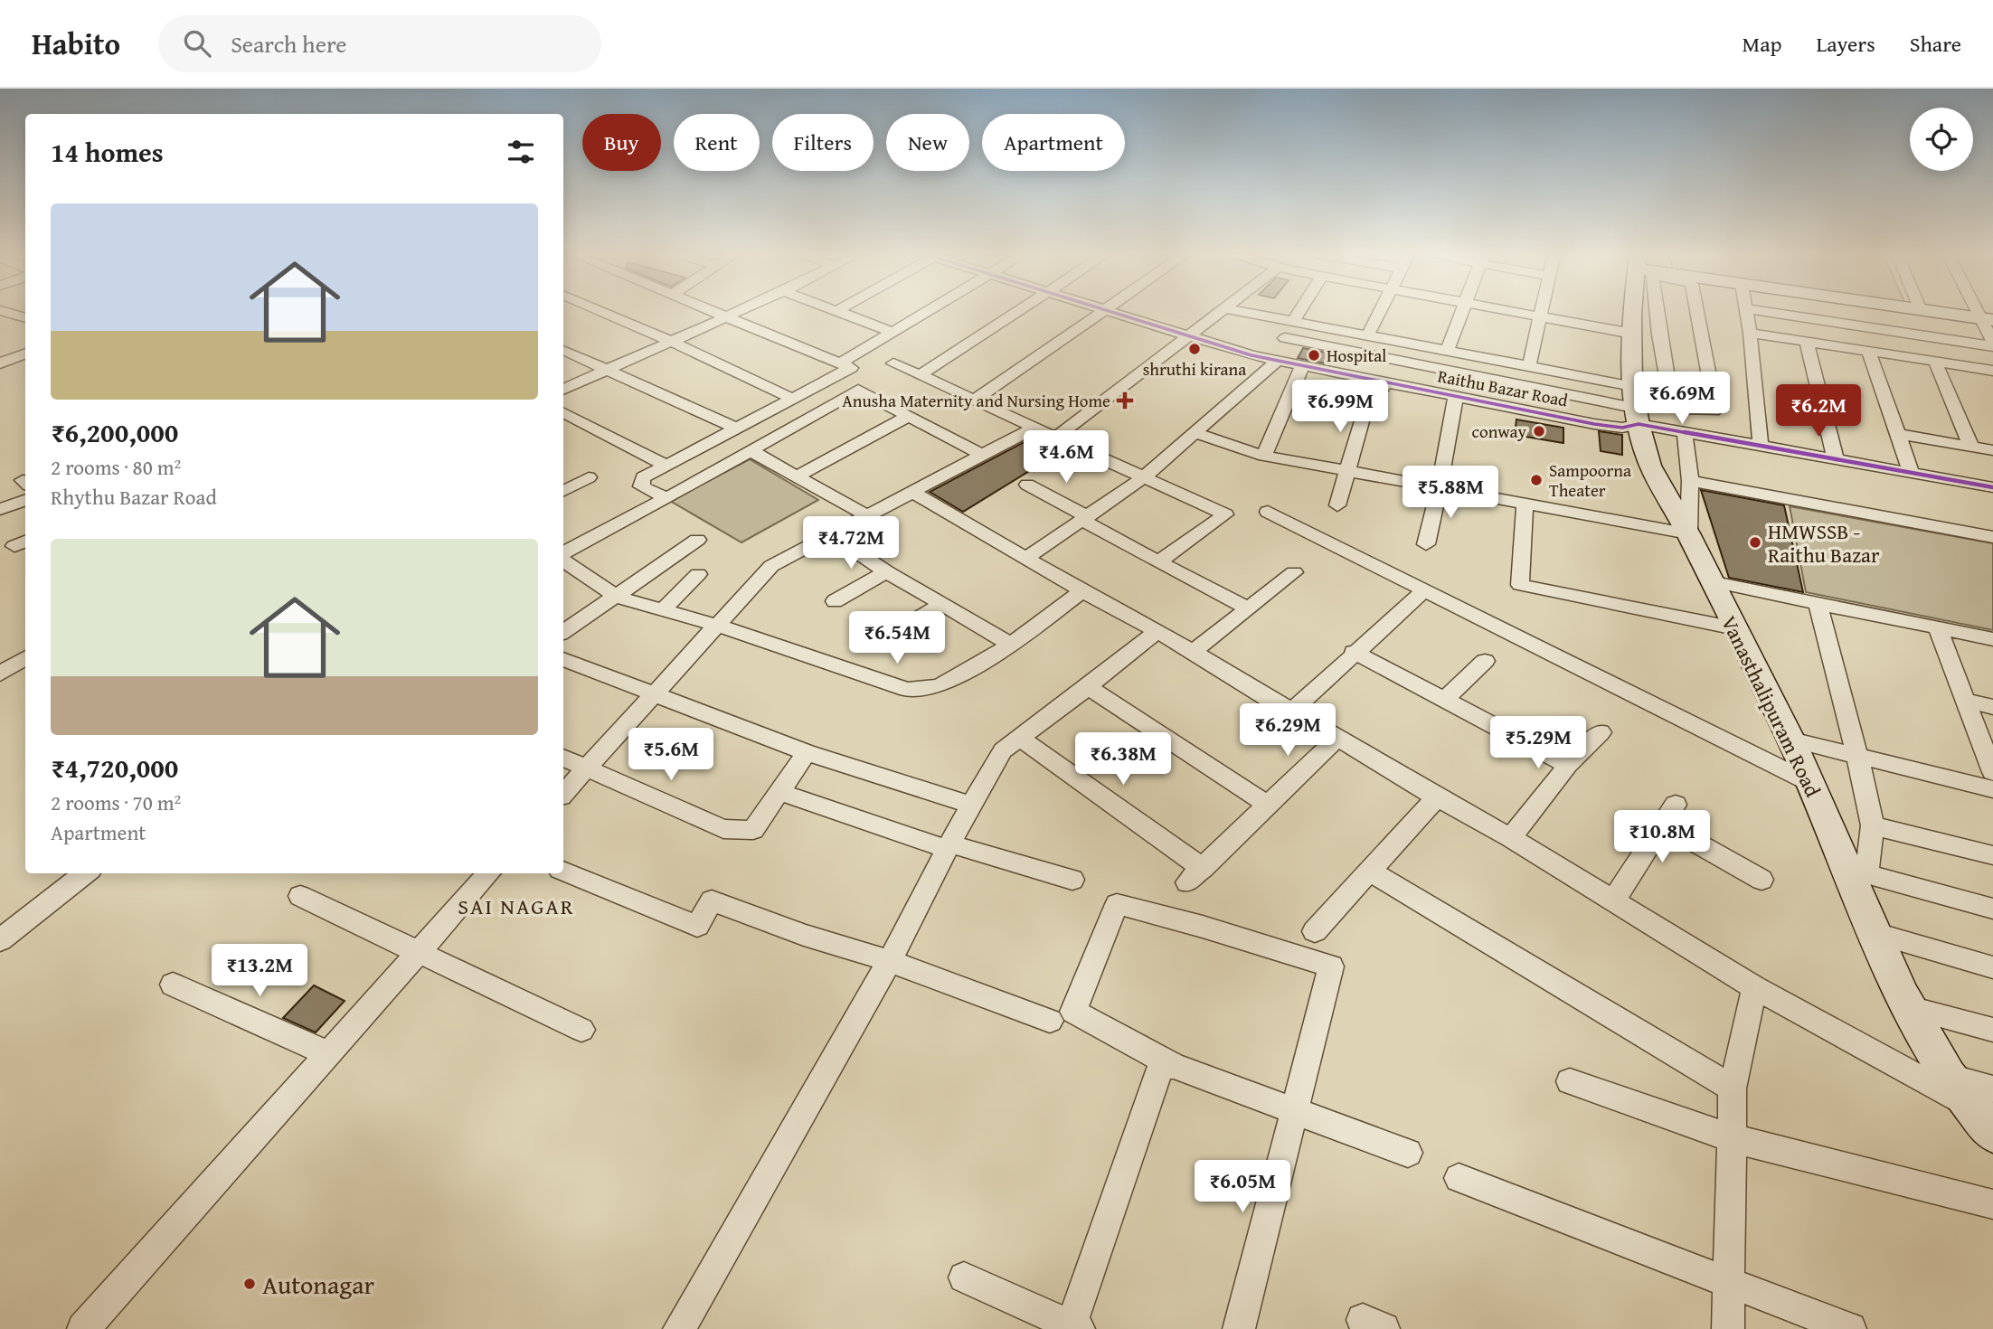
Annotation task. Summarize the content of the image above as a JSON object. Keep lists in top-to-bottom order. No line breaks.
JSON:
{"streets":{"street":["Raithu Bazar Road","Vanasthalipuram Road"]},"crossings":[["Raithu Bazar Road","Vanasthalipuram Road"]],"districts":["SAI NAGAR"],"places":{"other":["shruthi kirana","Hospital","conway","Sampoorna Theater","HMWSSB - Raithu Bazar","Autonagar"],"health":["Anusha Maternity and Nursing Home"]},"page":{"header":"Habito","search":"Search here","nav":["Map","Layers","Share"],"chip":["Buy","Rent","Filters","New","Apartment"],"heading":"14 homes","list":[{"name":"₹6,200,000","note":"2 rooms · 80 m² · Rhythu Bazar Road"},{"name":"₹4,720,000","note":"2 rooms · 70 m² · Apartment"}],"price":["₹6.69M","₹6.99M","₹6.2M","₹4.6M","₹5.88M","₹4.72M","₹6.54M","₹6.29M","₹5.29M","₹5.6M","₹6.38M","₹10.8M","₹13.2M","₹6.05M"]}}
